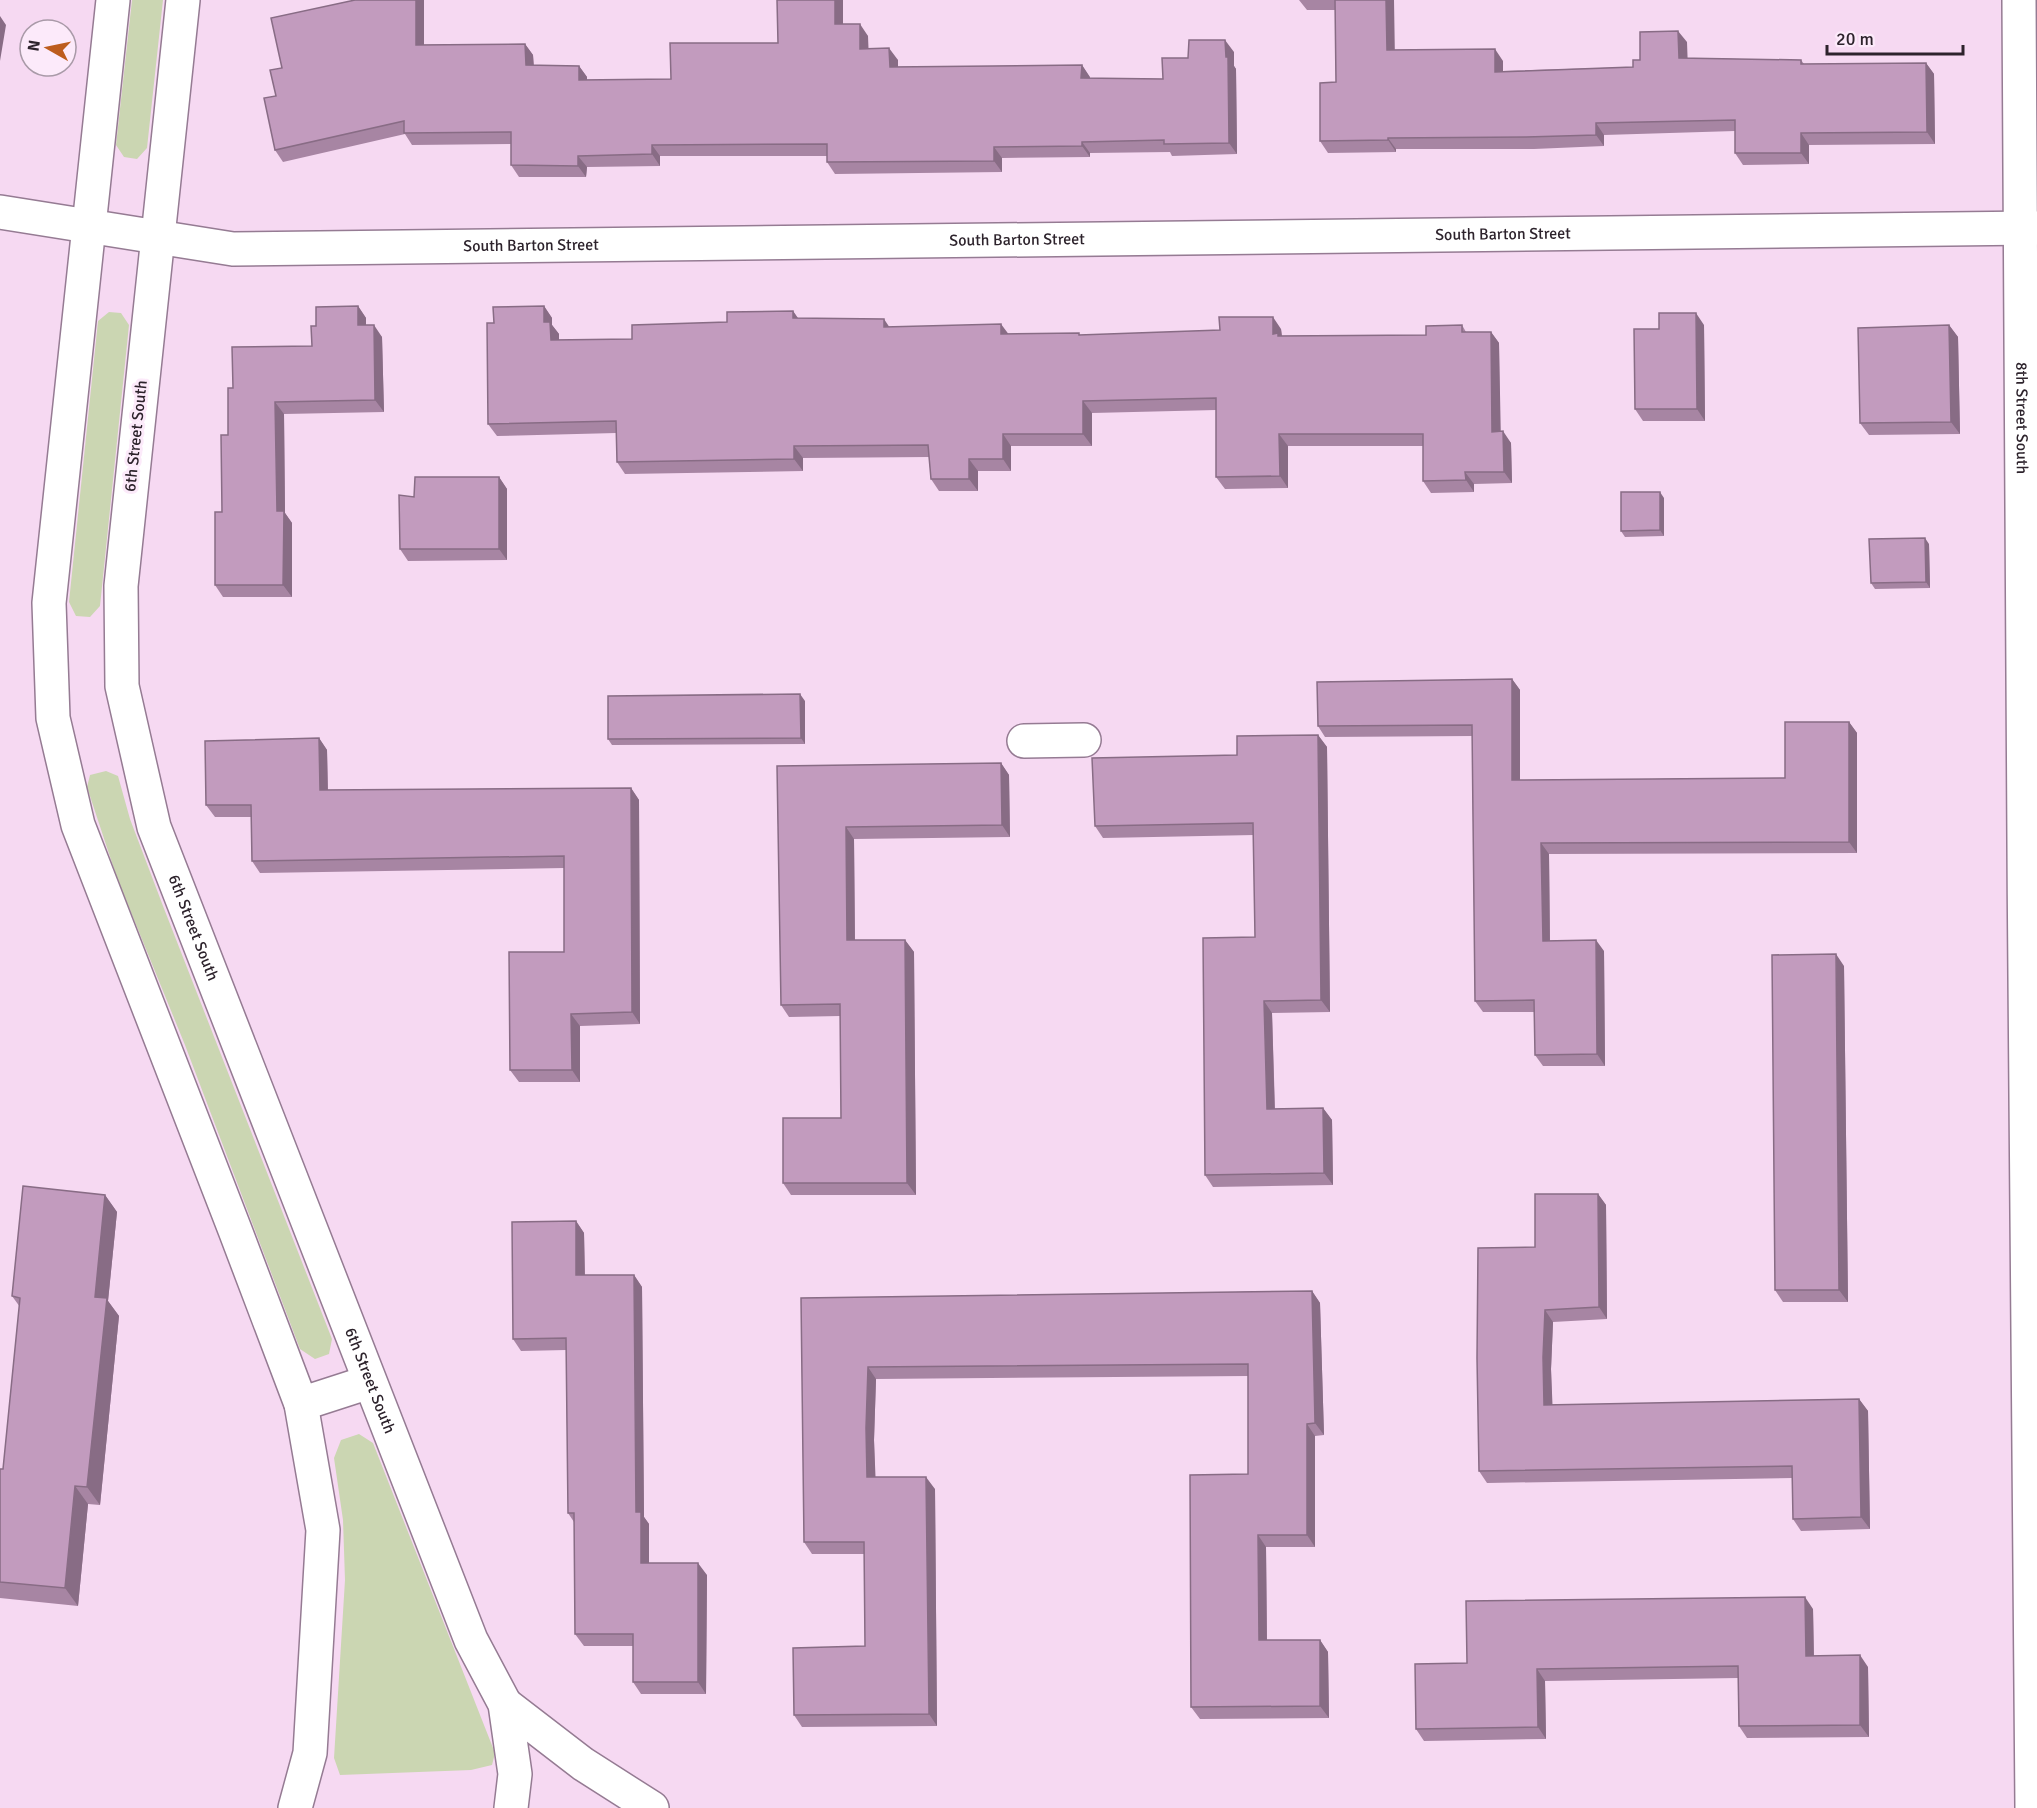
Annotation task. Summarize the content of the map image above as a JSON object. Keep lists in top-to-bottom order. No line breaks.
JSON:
{"streets":{"street":["South Barton Street","8th Street South","6th Street South"]},"crossings":[["South Barton Street","8th Street South"],["South Barton Street","6th Street South"]],"scale_bar":"20 m","north":"left"}
